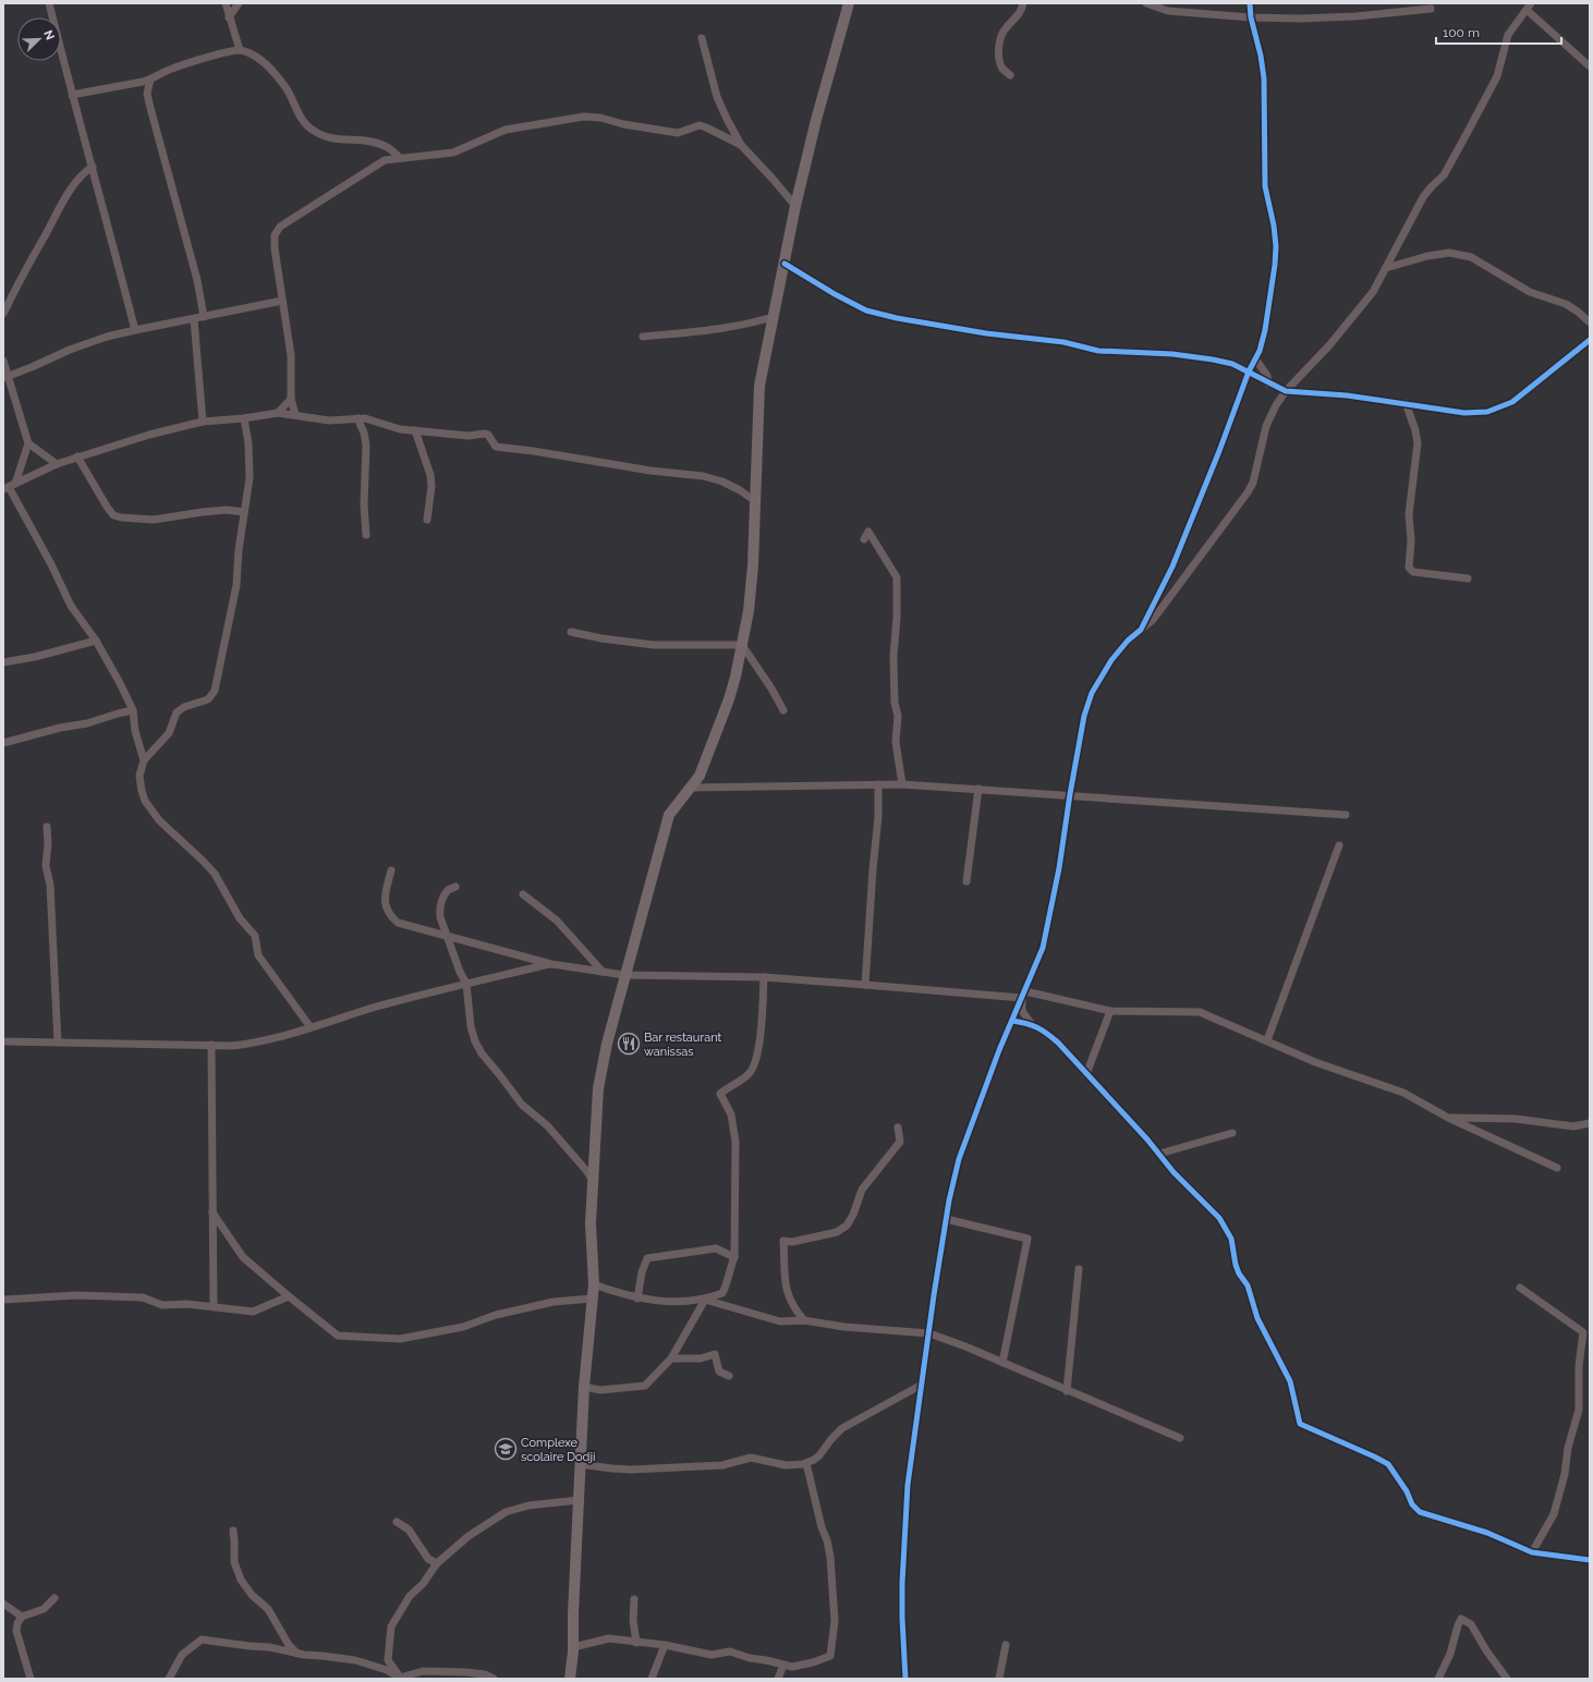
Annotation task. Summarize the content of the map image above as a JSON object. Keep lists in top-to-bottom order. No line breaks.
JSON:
{"places":{"restaurant":["Bar restaurant wanissas"],"school or university":["Complexe scolaire Dodji"]},"scale_bar":"100 m","north":"top right"}
